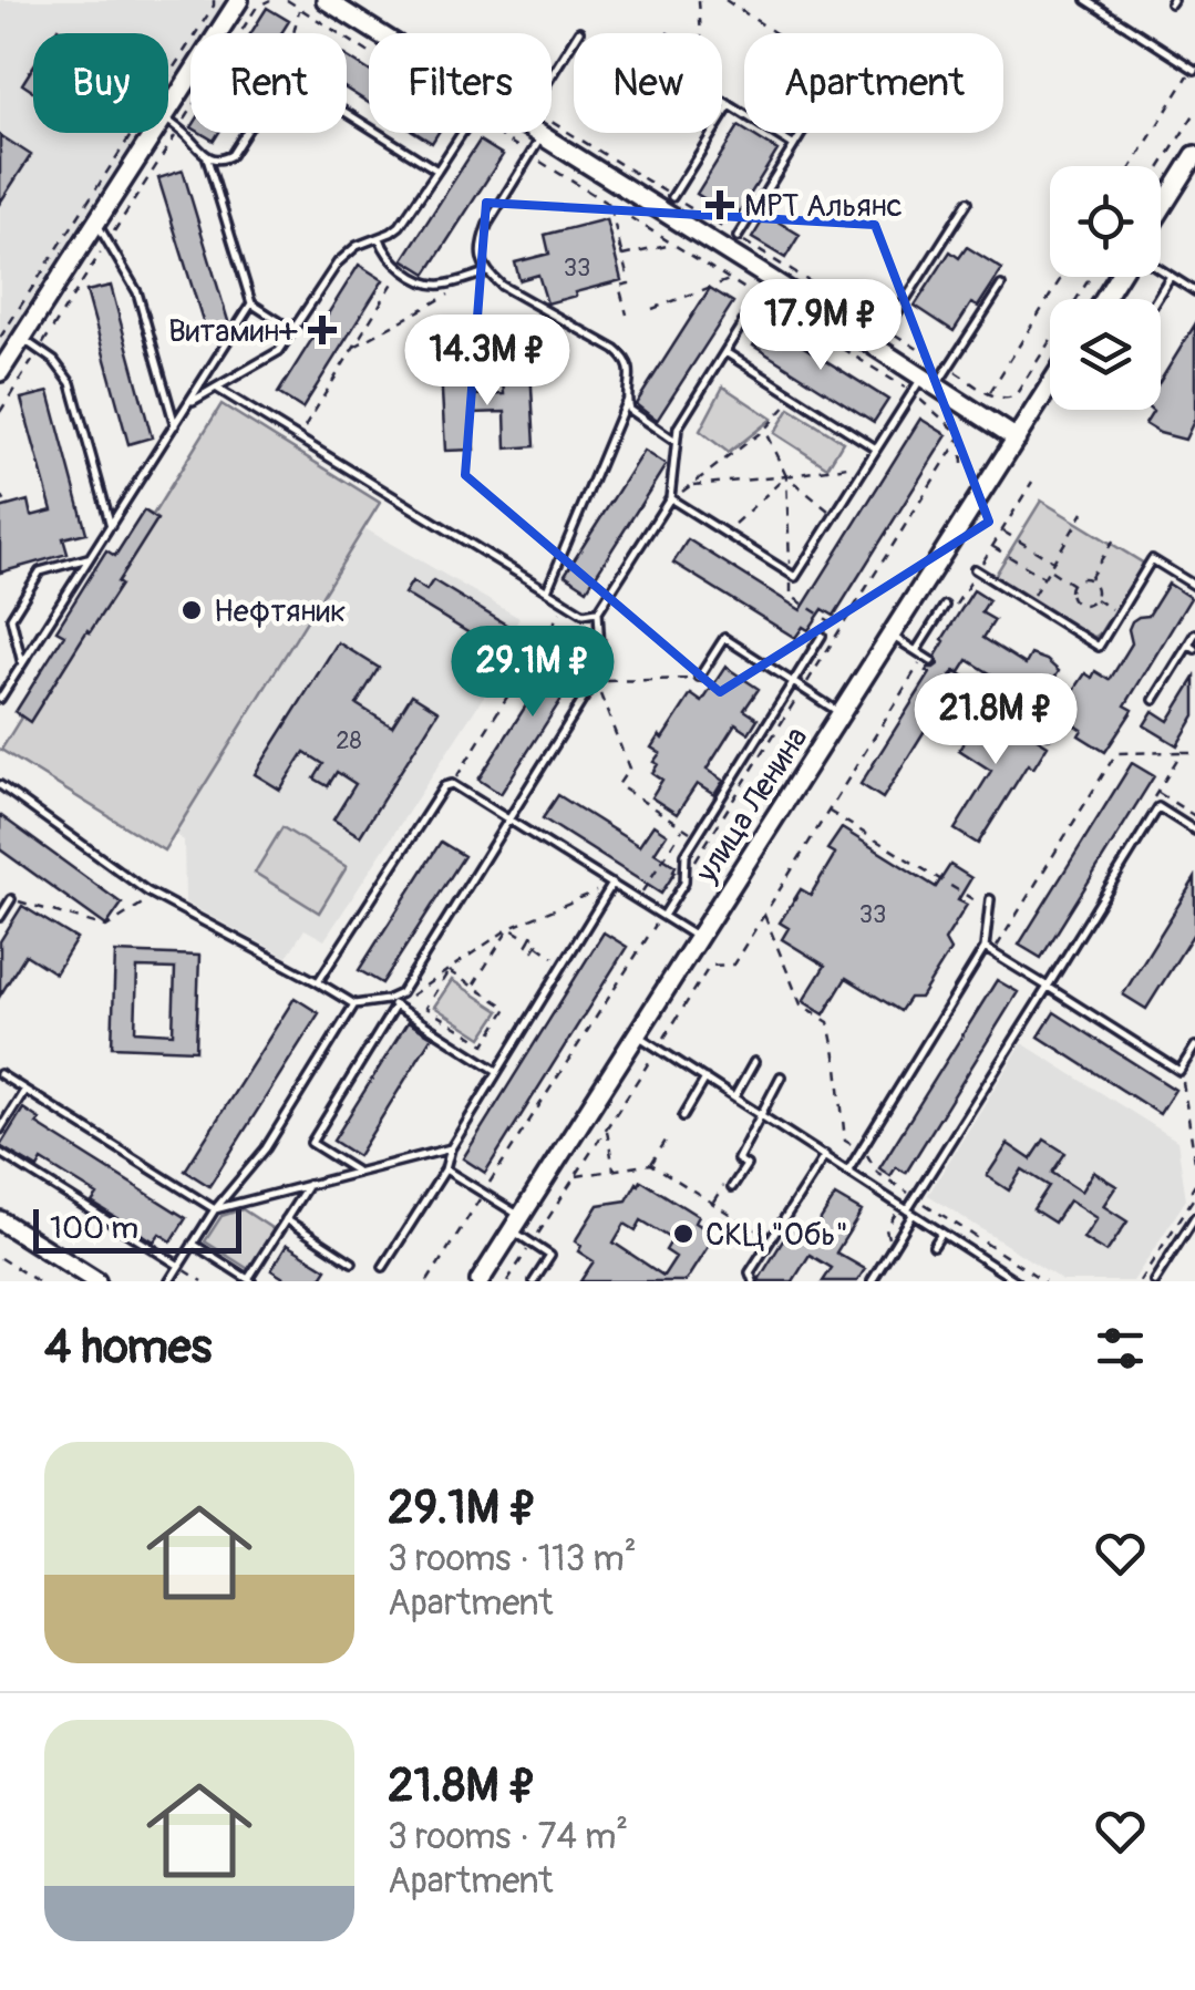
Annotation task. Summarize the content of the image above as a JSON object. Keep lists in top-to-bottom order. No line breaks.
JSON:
{"streets":{"main road":["улица Ленина"]},"places":{"health":["МРТ Альянс","Витамин+"],"other":["Нефтяник","СКЦ \"Обь\""]},"house_numbers":["33","28","33"],"scale_bar":"100 m","page":{"chip":["Buy","Rent","Filters","New","Apartment"],"price":["17.9M ₽","14.3M ₽","29.1M ₽","21.8M ₽"],"scale":"100 m","heading":"4 homes","list":[{"name":"29.1M ₽","note":"3 rooms · 113 m² · Apartment"},{"name":"21.8M ₽","note":"3 rooms · 74 m² · Apartment"}]}}
